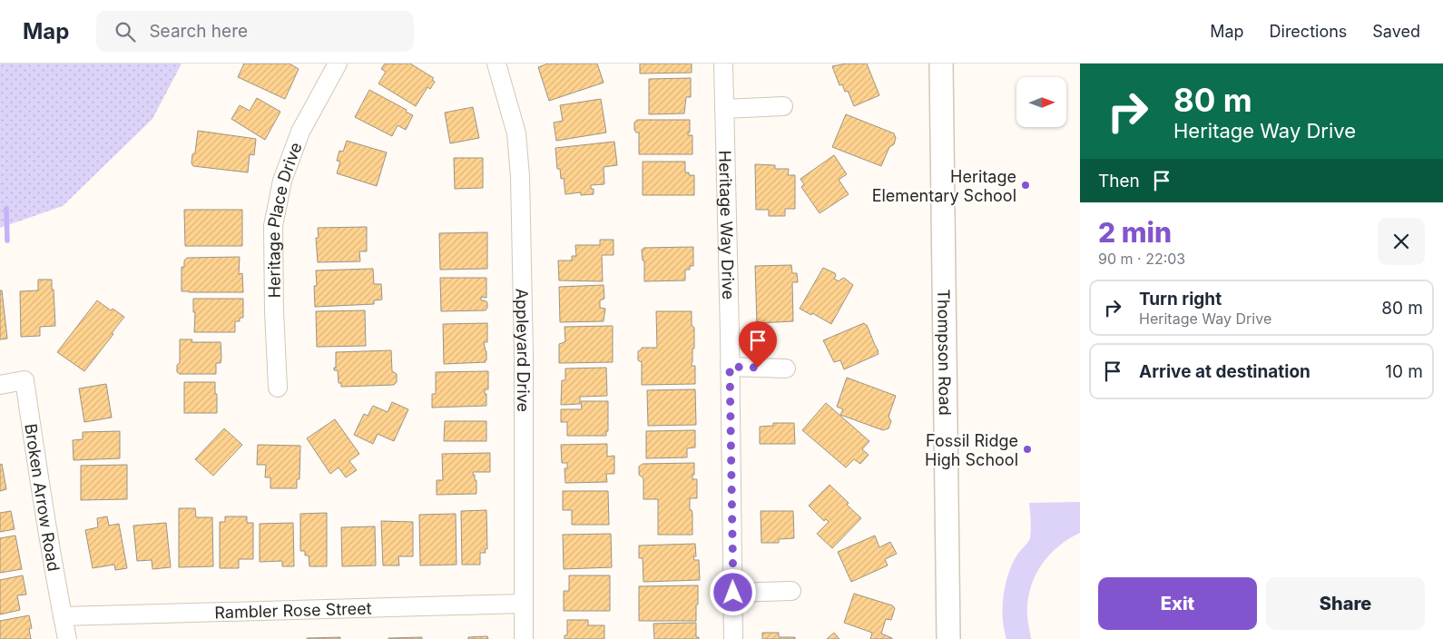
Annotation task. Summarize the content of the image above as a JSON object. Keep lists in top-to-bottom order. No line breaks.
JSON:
{"streets":{"street":["Heritage Place Drive","Heritage Way Drive","Appleyard Drive","Thompson Road","Broken Arrow Road","Rambler Rose Street"]},"crossings":[["Appleyard Drive","Rambler Rose Street"],["Broken Arrow Road","Rambler Rose Street"]],"places":["Heritage Elementary School","Fossil Ridge High School"],"north":"right","page":{"header":"Map","search":"Search here","nav":["Map","Directions","Saved"],"turn":["80 m","Heritage Way Drive"],"then":"Then","heading":["2 min","90 m · 22:03"],"list":[{"name":"Turn right","note":"Heritage Way Drive","value":"80 m"},{"name":"Arrive at destination","value":"10 m"}],"buttons":["Exit","Share"]}}
